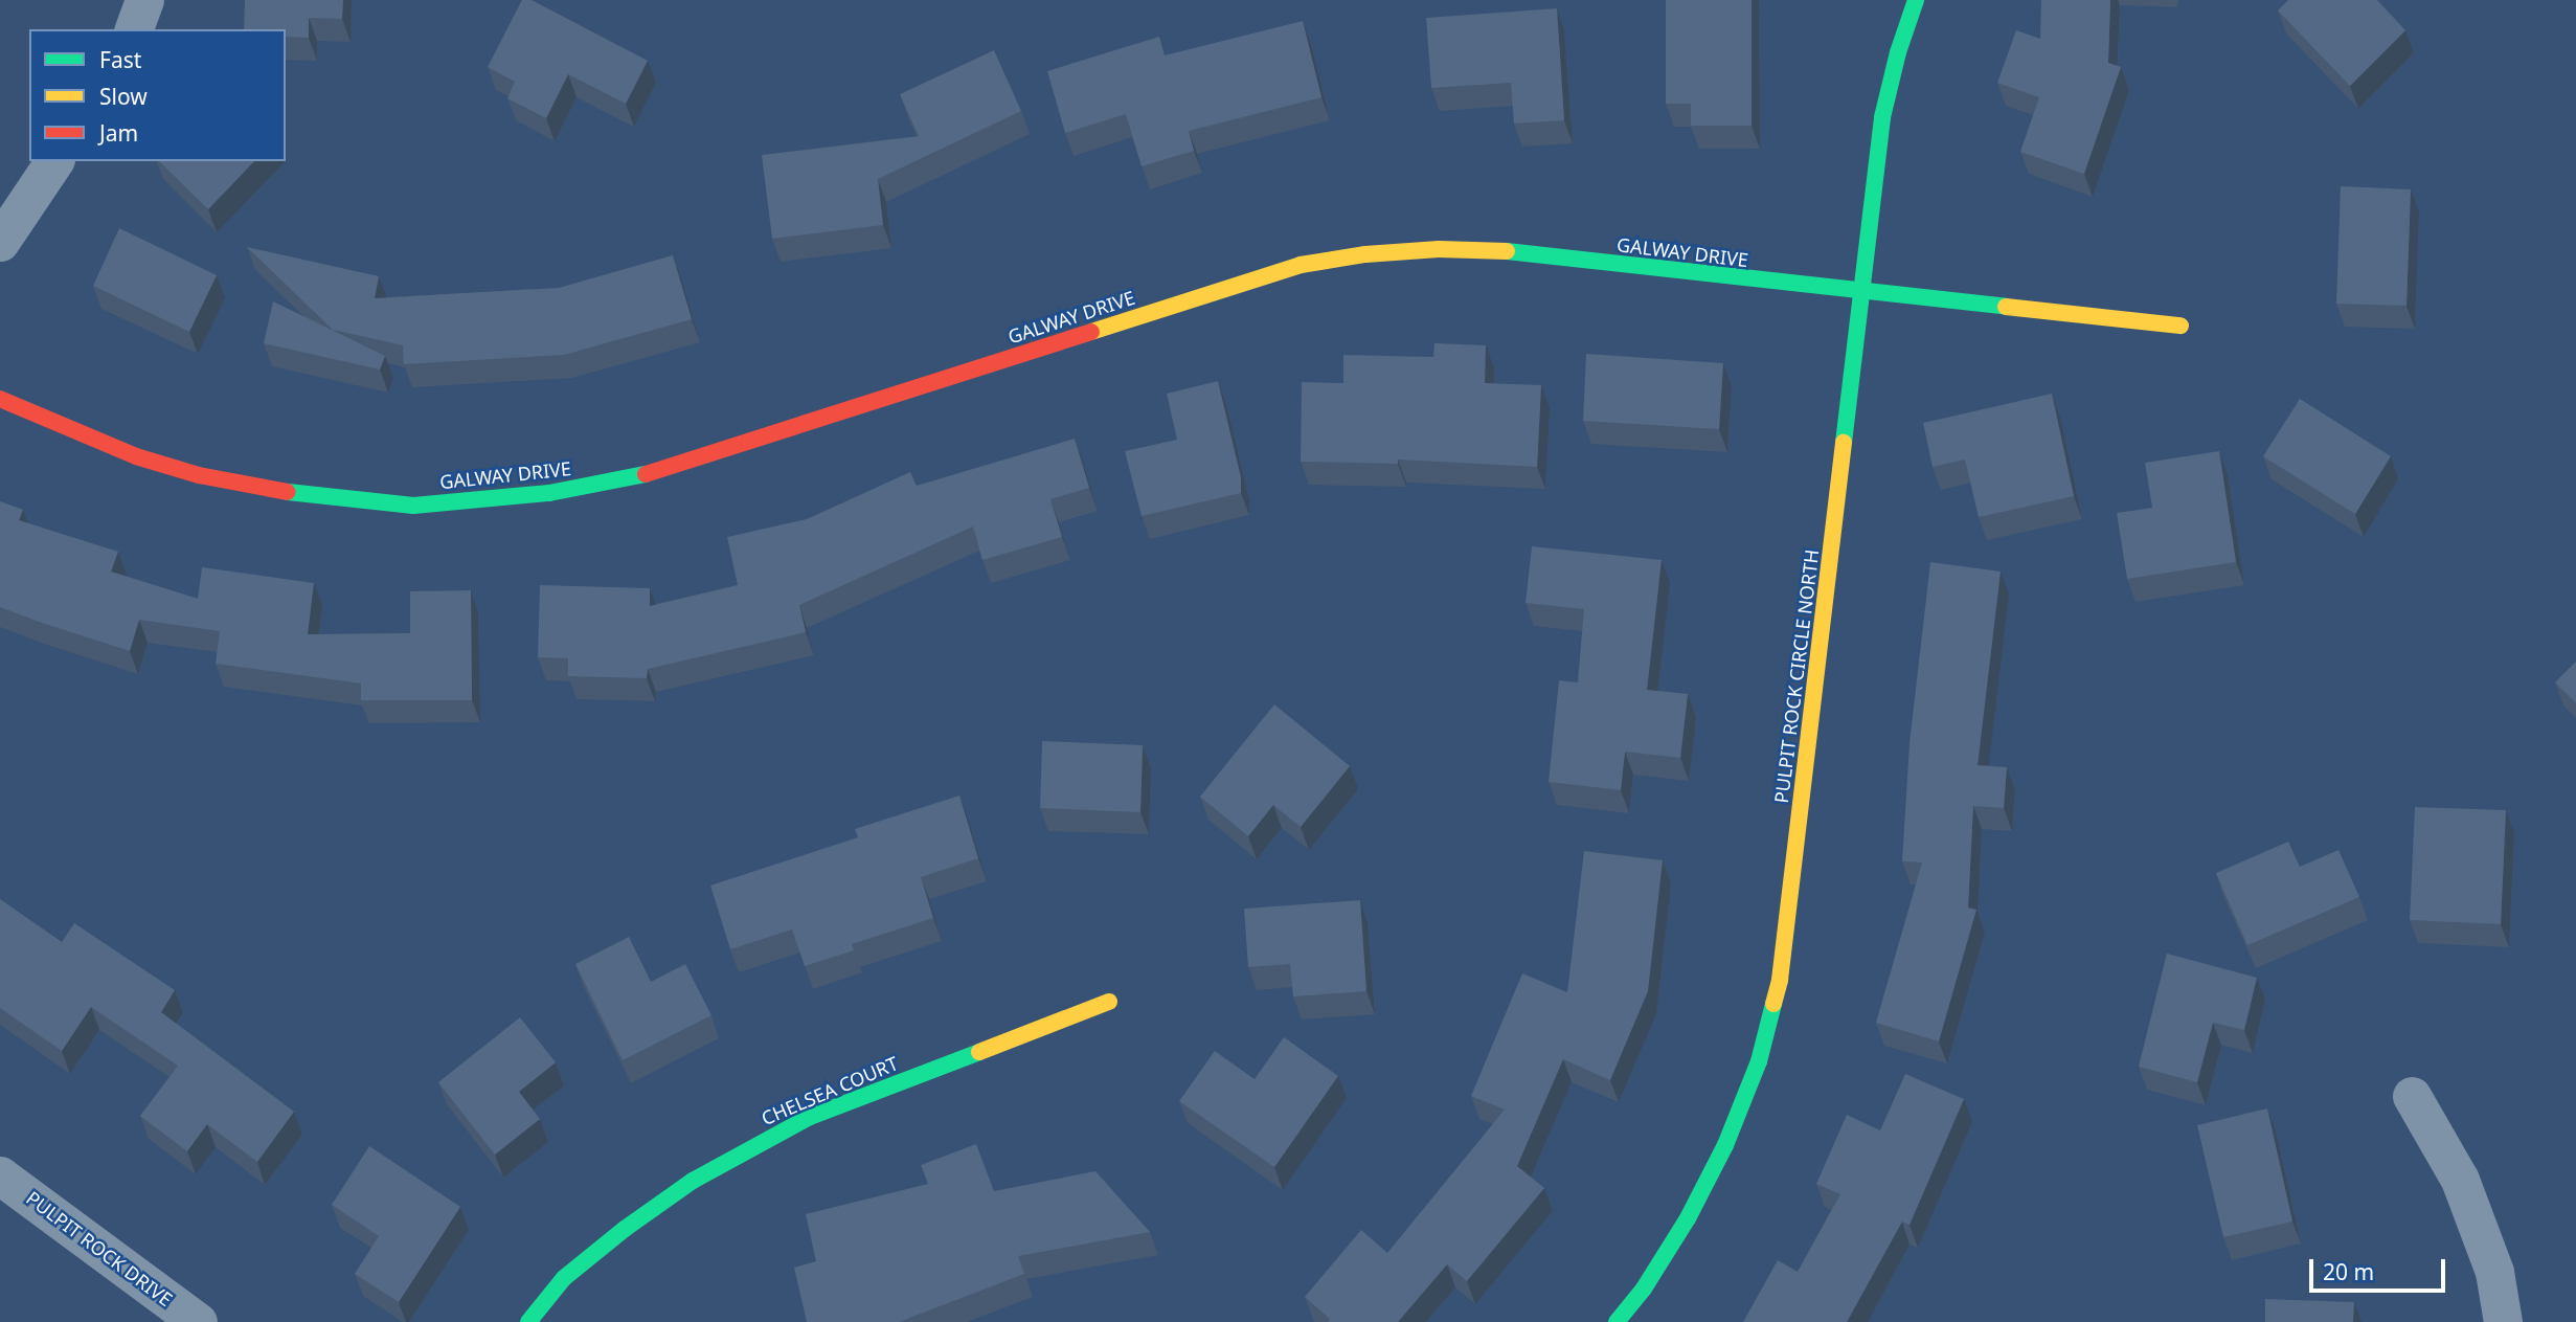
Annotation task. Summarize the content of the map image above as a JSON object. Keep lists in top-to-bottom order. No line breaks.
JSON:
{"streets":{"street":["GALWAY DRIVE","PULPIT ROCK CIRCLE NORTH","CHELSEA COURT","PULPIT ROCK DRIVE"]},"crossings":[["GALWAY DRIVE","PULPIT ROCK CIRCLE NORTH"]],"legend":["Fast","Slow","Jam"],"scale_bar":"20 m"}
